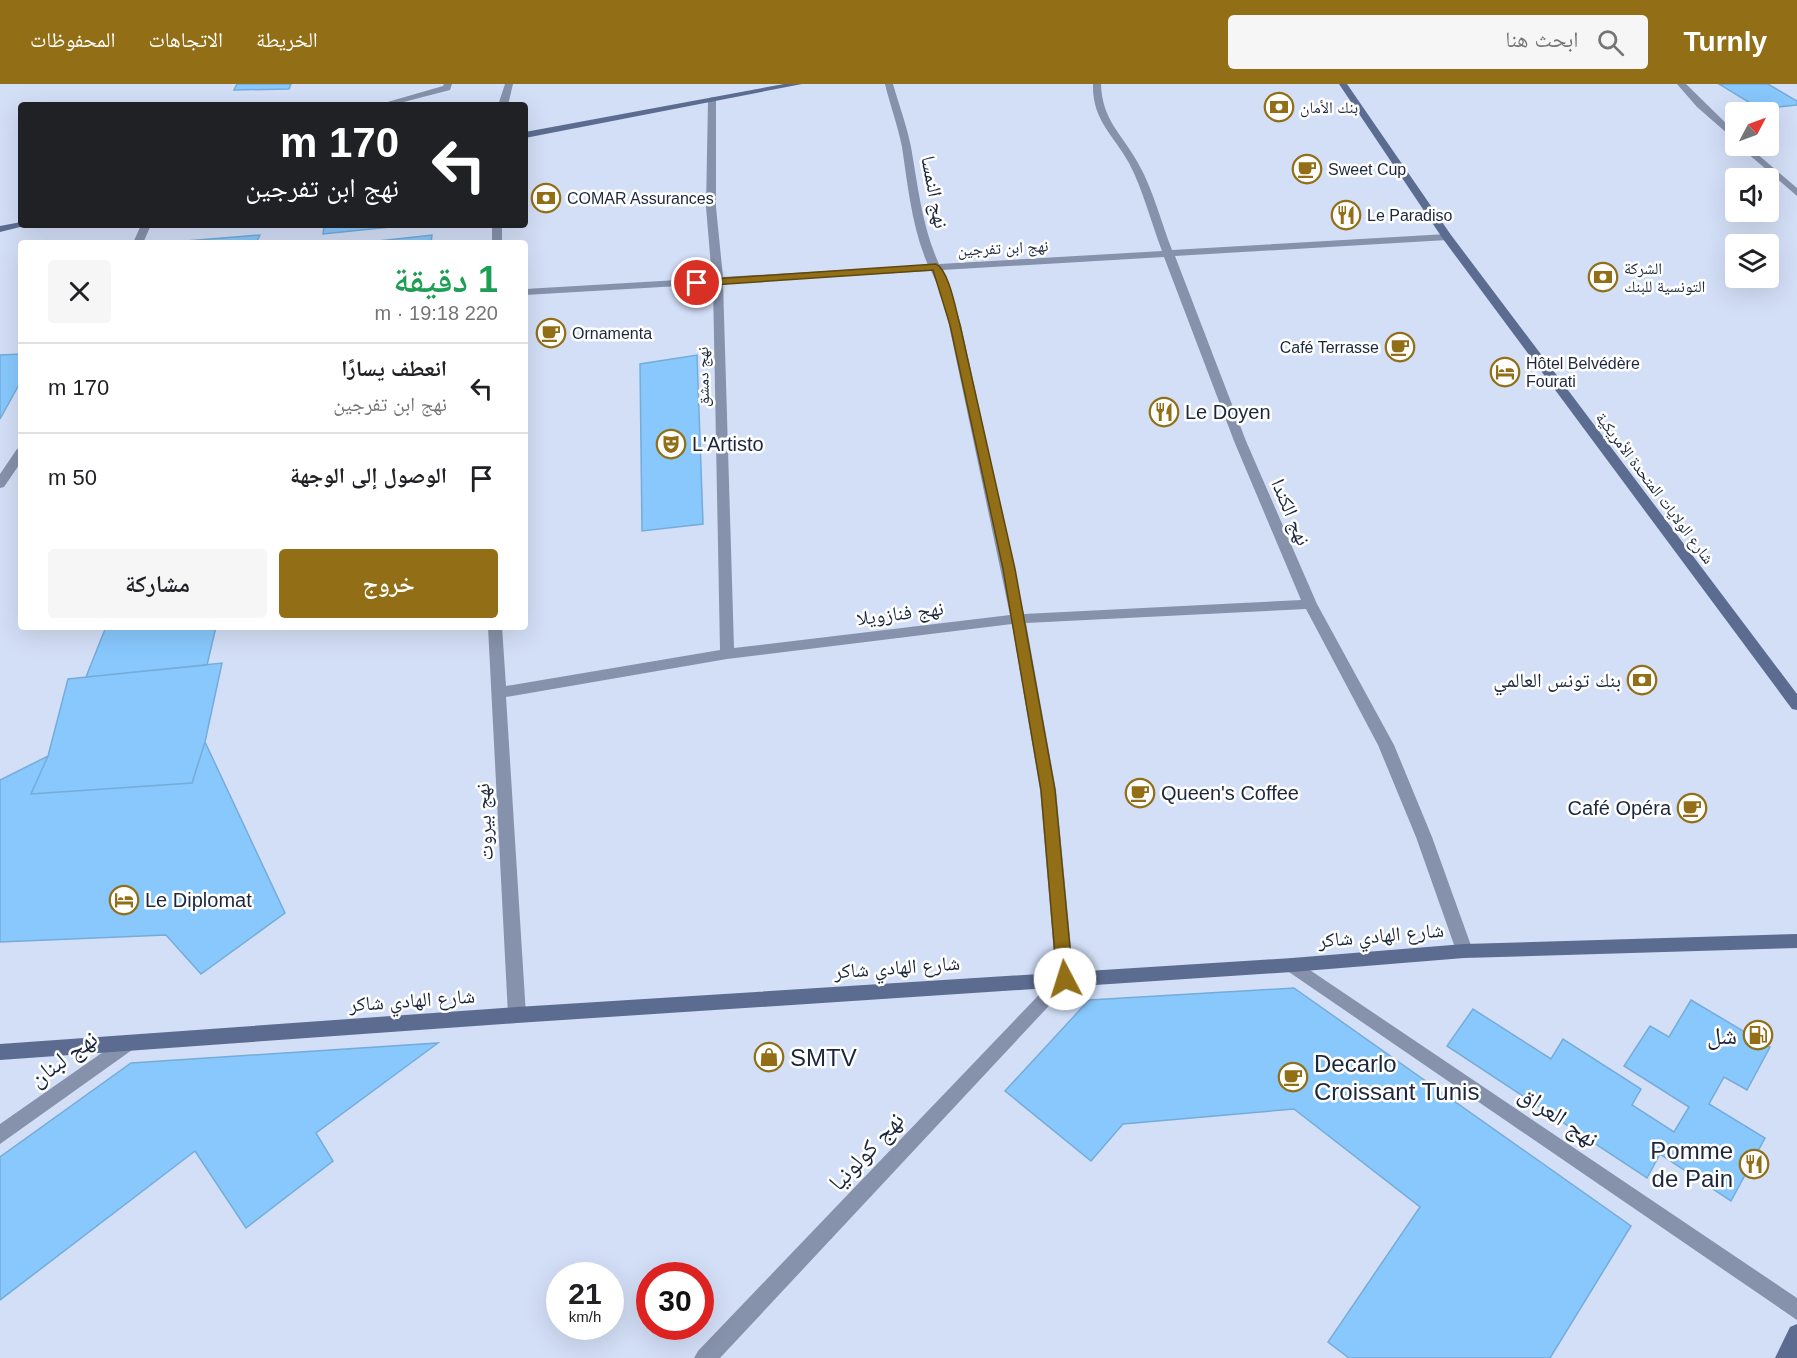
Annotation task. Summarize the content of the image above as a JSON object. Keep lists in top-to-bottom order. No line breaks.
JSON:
{"streets":{"main road":["شارع الولايات المتحدة الأمريكية","شارع الهادي شاكر"],"street":["نهج النمسا","نهج ابن تفرجين","نهج دمشق","نهج الكندا","نهج فنازويلا","نهج بيروت","نهج لبنان","نهج العراق","نهج كولونيا"]},"crossings":[["نهج النمسا","نهج ابن تفرجين"],["نهج النمسا","نهج فنازويلا"],["نهج النمسا","شارع الهادي شاكر"],["نهج النمسا","نهج كولونيا"],["نهج ابن تفرجين","نهج دمشق"],["نهج ابن تفرجين","شارع الولايات المتحدة الأمريكية"],["نهج ابن تفرجين","نهج الكندا"],["نهج دمشق","نهج فنازويلا"],["نهج الكندا","نهج فنازويلا"],["نهج الكندا","شارع الهادي شاكر"],["نهج فنازويلا","نهج بيروت"],["نهج بيروت","شارع الهادي شاكر"],["شارع الهادي شاكر","نهج لبنان"],["شارع الهادي شاكر","نهج العراق"],["شارع الهادي شاكر","نهج كولونيا"]],"places":{"bank":["بنك الأمان","COMAR Assurances","الشركة التونسية للبنك","بنك تونس العالمي"],"cafe":["Sweet Cup","Ornamenta","Café Terrasse","Queen's Coffee","Café Opéra","Decarlo Croissant Tunis"],"restaurant":["Le Paradiso","Le Doyen","Pomme de Pain"],"hotel":["Hôtel Belvédère Fourati","Le Diplomat"],"theatre":["L'Artisto"],"fuel station":["شل"],"shop":["SMTV"]},"north":"top right","page":{"header":"Turnly","search":"ابحث هنا","nav":["الخريطة","الاتجاهات","المحفوظات"],"turn":["170 m","نهج ابن تفرجين"],"heading":["1 دقيقة","220 m · 19:18"],"list":[{"name":"انعطف يسارًا","note":"نهج ابن تفرجين","value":"170 m"},{"name":"الوصول إلى الوجهة","value":"50 m"}],"buttons":["خروج","مشاركة"],"speed":"21 km/h","limit":"30"}}
